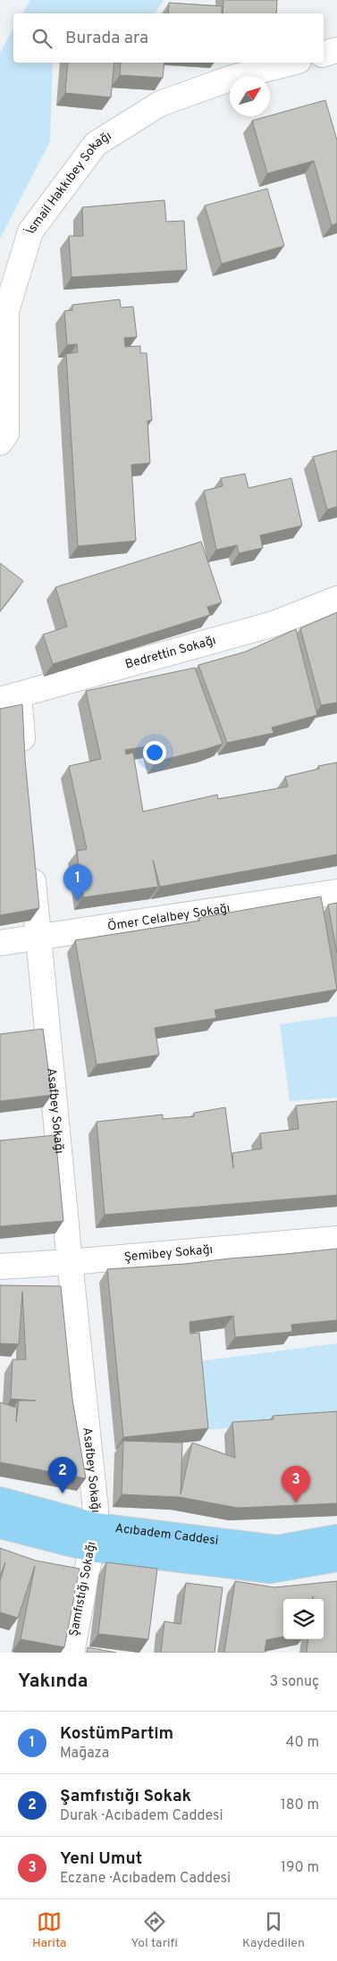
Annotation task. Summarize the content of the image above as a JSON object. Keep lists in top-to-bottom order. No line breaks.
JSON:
{"streets":{"main road":["Acıbadem Caddesi"],"street":["İsmail Hakkıbey Sokağı","Bedrettin Sokağı","Ömer Celalbey Sokağı","Asafbey Sokağı","Şemibey Sokağı","Şamfıstığı Sokağı"]},"crossings":[["Ömer Celalbey Sokağı","Asafbey Sokağı"],["Asafbey Sokağı","Şemibey Sokağı"],["Asafbey Sokağı","Acıbadem Caddesi"],["Asafbey Sokağı","Şamfıstığı Sokağı"],["Acıbadem Caddesi","Şamfıstığı Sokağı"]],"north":"top right","page":{"search":"Burada ara","pins":["1","2","3"],"heading":["Yakında","3 sonuç"],"list":[{"mark":"1","name":"KostümPartim","note":"Mağaza","value":"40 m"},{"mark":"2","name":"Şamfıstığı Sokak","note":"Durak · Acıbadem Caddesi","value":"180 m"},{"mark":"3","name":"Yeni Umut","note":"Eczane · Acıbadem Caddesi","value":"190 m"}],"nav":["Harita","Yol tarifi","Kaydedilen"]}}
